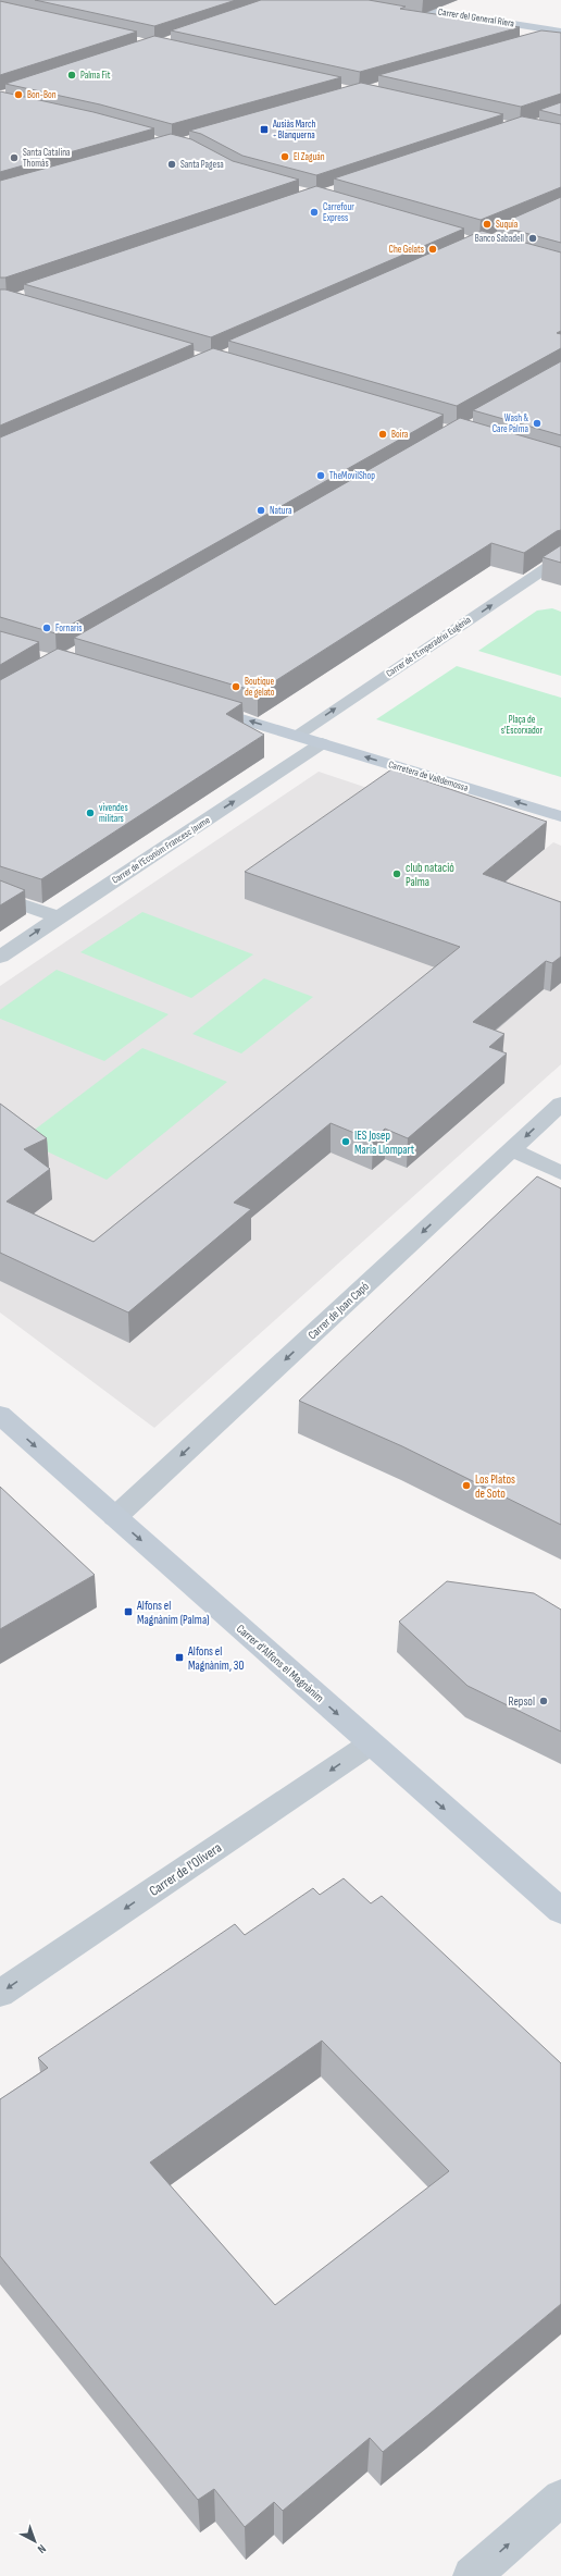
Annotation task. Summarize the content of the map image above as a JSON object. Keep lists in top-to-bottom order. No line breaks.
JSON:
{"streets":{"main road":["Carrer del General Riera","Carretera de Valldemossa","Carrer d'Alfons el Magnànim"],"street":["Carrer de l'Emperadriu Eugènia","Carrer de l'Econòm Francesc Jaume","Carrer de Joan Capó","Carrer de l'Olivera"]},"crossings":[["Carrer de l'Emperadriu Eugènia","Carretera de Valldemossa"],["Carretera de Valldemossa","Carrer de l'Econòm Francesc Jaume"],["Carrer de Joan Capó","Carrer d'Alfons el Magnànim"],["Carrer d'Alfons el Magnànim","Carrer de l'Olivera"]],"one_way":["Carrer de l'Emperadriu Eugènia","Carretera de Valldemossa","Carrer de l'Econòm Francesc Jaume","Carrer de Joan Capó","Carrer d'Alfons el Magnànim","Carrer de l'Olivera"],"parks":["Plaça de s'Escorxador"],"places":{"other":["Palma Fit","Bon-Bon","El Zaguán","Santa Catalina Thomàs","Santa Pagesa","Carrefour Express","Suquía","Banco Sabadell","Che Gelats","Wash & Care Palma","Boira","TheMovilShop","Natura","Fornaris","Boutique de gelato","vivendes militars","club natació Palma","IES Josep Maria Llompart","Los Platos de Soto","Repsol"],"transit":["Ausiàs March - Blanquerna","Alfons el Magnànim (Palma)","Alfons el Magnànim, 30"]},"north":"bottom right"}
